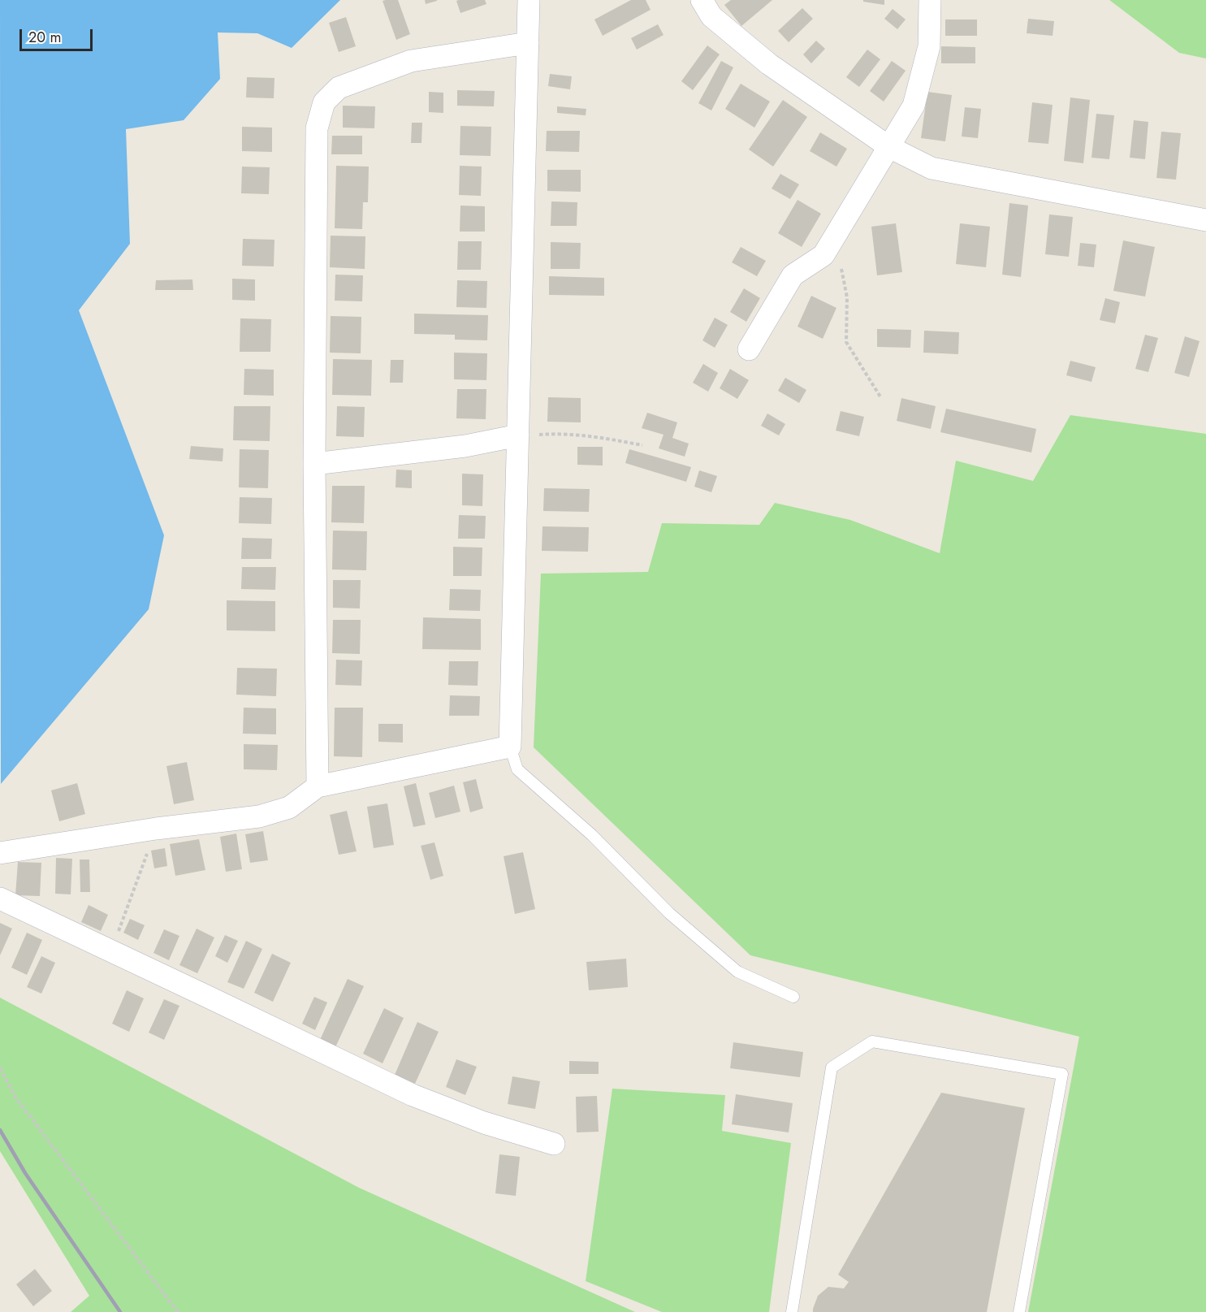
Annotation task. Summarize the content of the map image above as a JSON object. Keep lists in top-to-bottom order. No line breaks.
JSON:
{"scale_bar":"20 m"}
